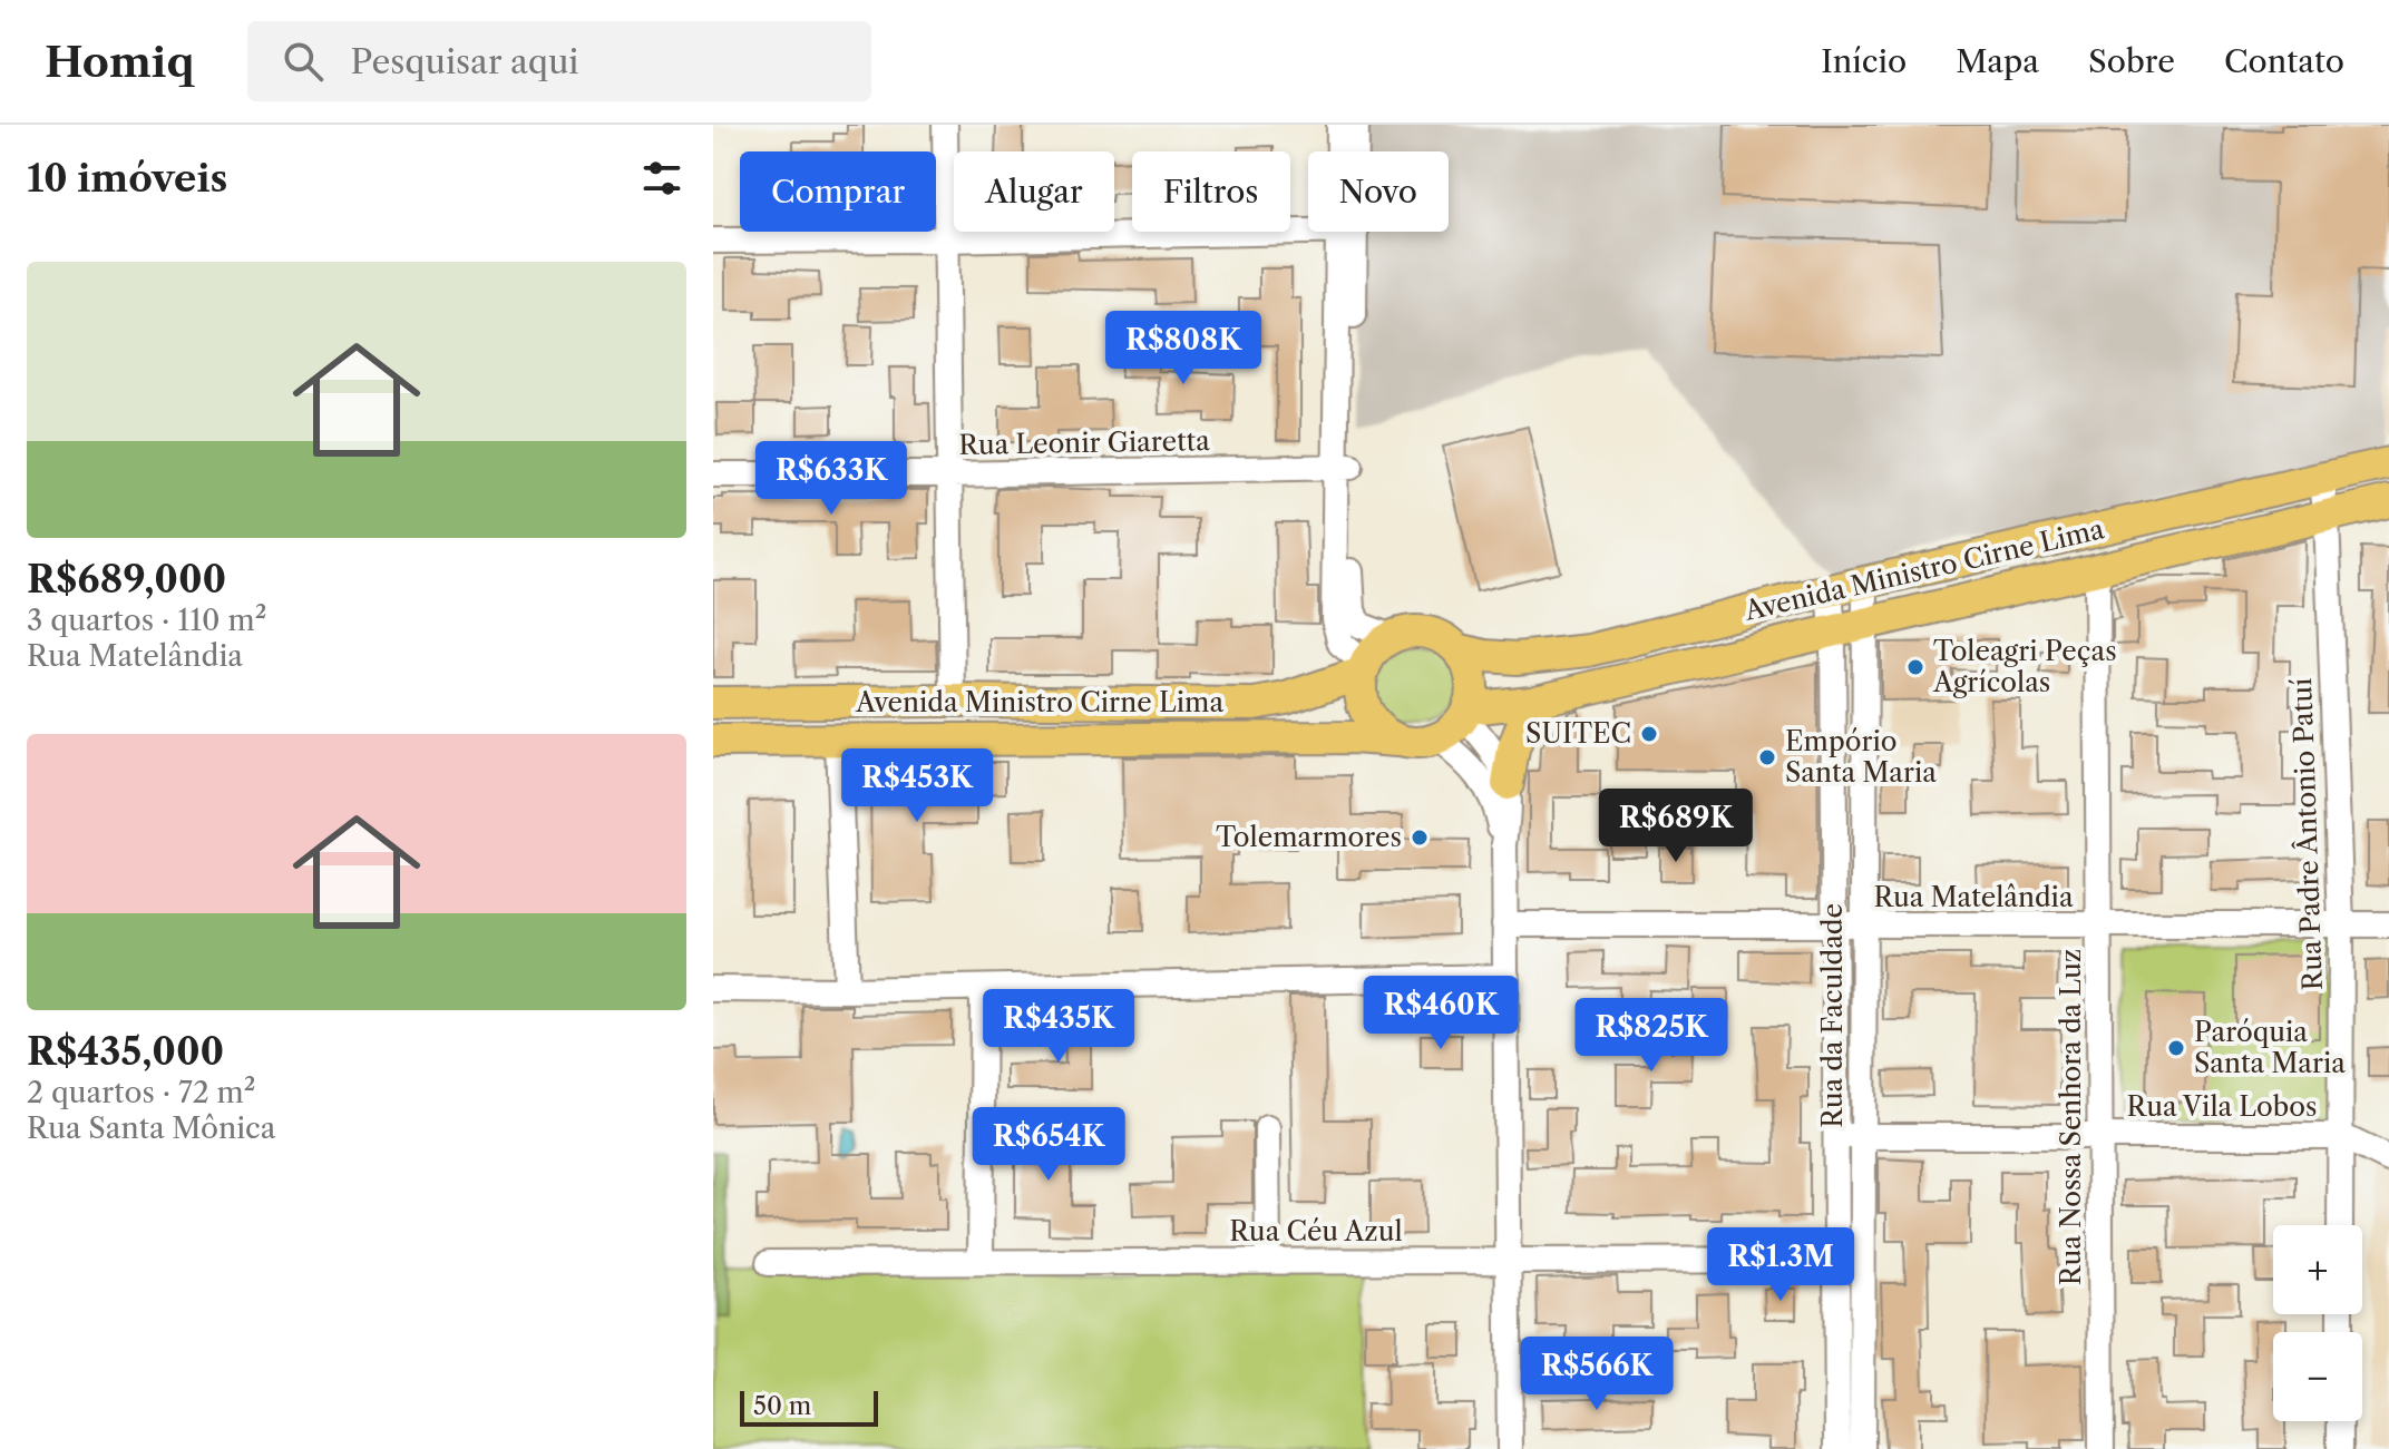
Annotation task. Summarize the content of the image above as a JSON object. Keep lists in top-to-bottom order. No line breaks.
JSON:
{"streets":{"main road":["Avenida Ministro Cirne Lima"],"street":["Rua Leonir Giaretta","Rua Padre Ântonio Patuí","Rua Matelândia","Rua da Faculdade","Rua Vila Lobos","Rua Nossa Senhora da Luz","Rua Céu Azul"]},"crossings":[["Avenida Ministro Cirne Lima","Rua Padre Ântonio Patuí"],["Avenida Ministro Cirne Lima","Rua da Faculdade"],["Avenida Ministro Cirne Lima","Rua Nossa Senhora da Luz"],["Rua Padre Ântonio Patuí","Rua Matelândia"],["Rua Padre Ântonio Patuí","Rua Vila Lobos"],["Rua Matelândia","Rua da Faculdade"],["Rua Matelândia","Rua Nossa Senhora da Luz"],["Rua da Faculdade","Rua Vila Lobos"],["Rua da Faculdade","Rua Céu Azul"],["Rua Vila Lobos","Rua Nossa Senhora da Luz"]],"places":["Toleagri Peças Agrícolas","SUITEC","Empório Santa Maria","Tolemarmores","Paróquia Santa Maria"],"scale_bar":"50 m","page":{"header":"Homiq","search":"Pesquisar aqui","nav":["Início","Mapa","Sobre","Contato"],"heading":"10 imóveis","chip":["Comprar","Alugar","Filtros","Novo"],"list":[{"name":"R$689,000","note":"3 quartos · 110 m² · Rua Matelândia"},{"name":"R$435,000","note":"2 quartos · 72 m² · Rua Santa Mônica"}],"price":["R$808K","R$633K","R$453K","R$689K","R$460K","R$435K","R$825K","R$654K","R$1.3M","R$566K"],"map_buttons":["+","−"],"scale":"50 m"}}
